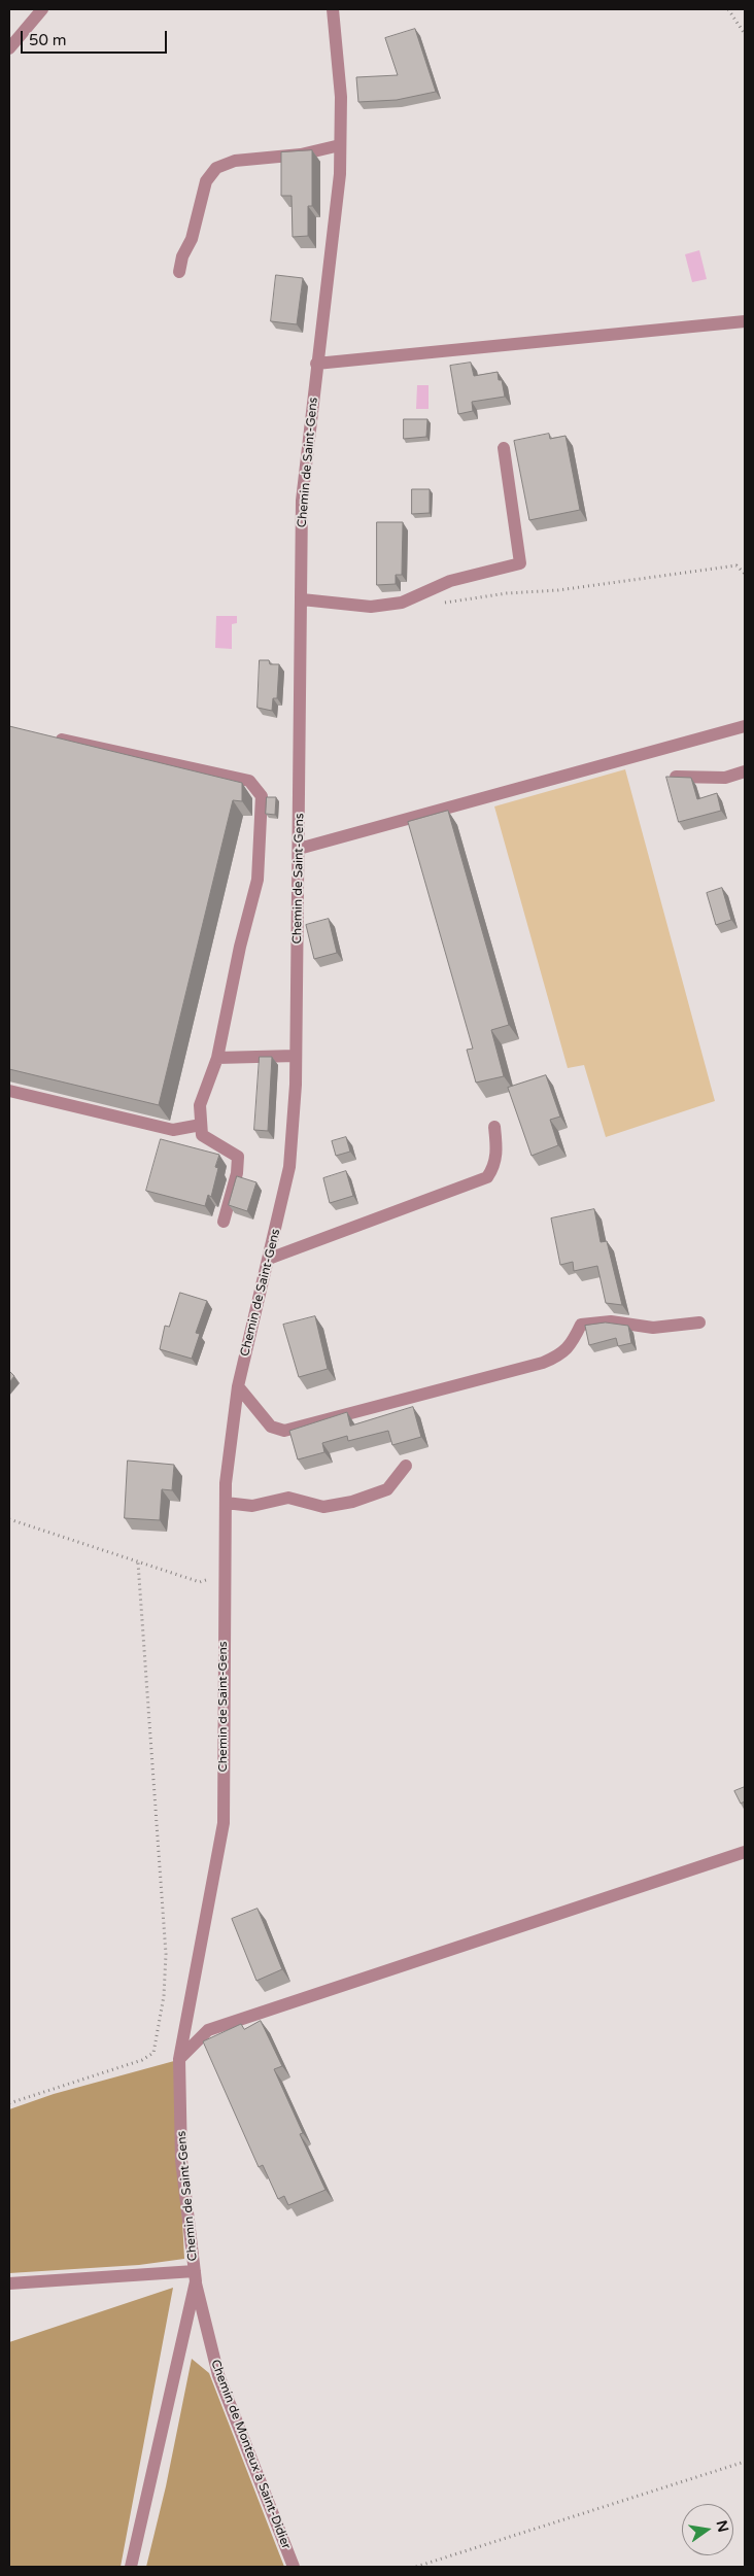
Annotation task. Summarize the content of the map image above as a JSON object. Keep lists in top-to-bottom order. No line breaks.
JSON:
{"streets":{"street":["Chemin de Saint-Gens","Chemin de Monteux à Saint-Didier"]},"crossings":[["Chemin de Saint-Gens","Chemin de Monteux à Saint-Didier"]],"scale_bar":"50 m","north":"right"}
